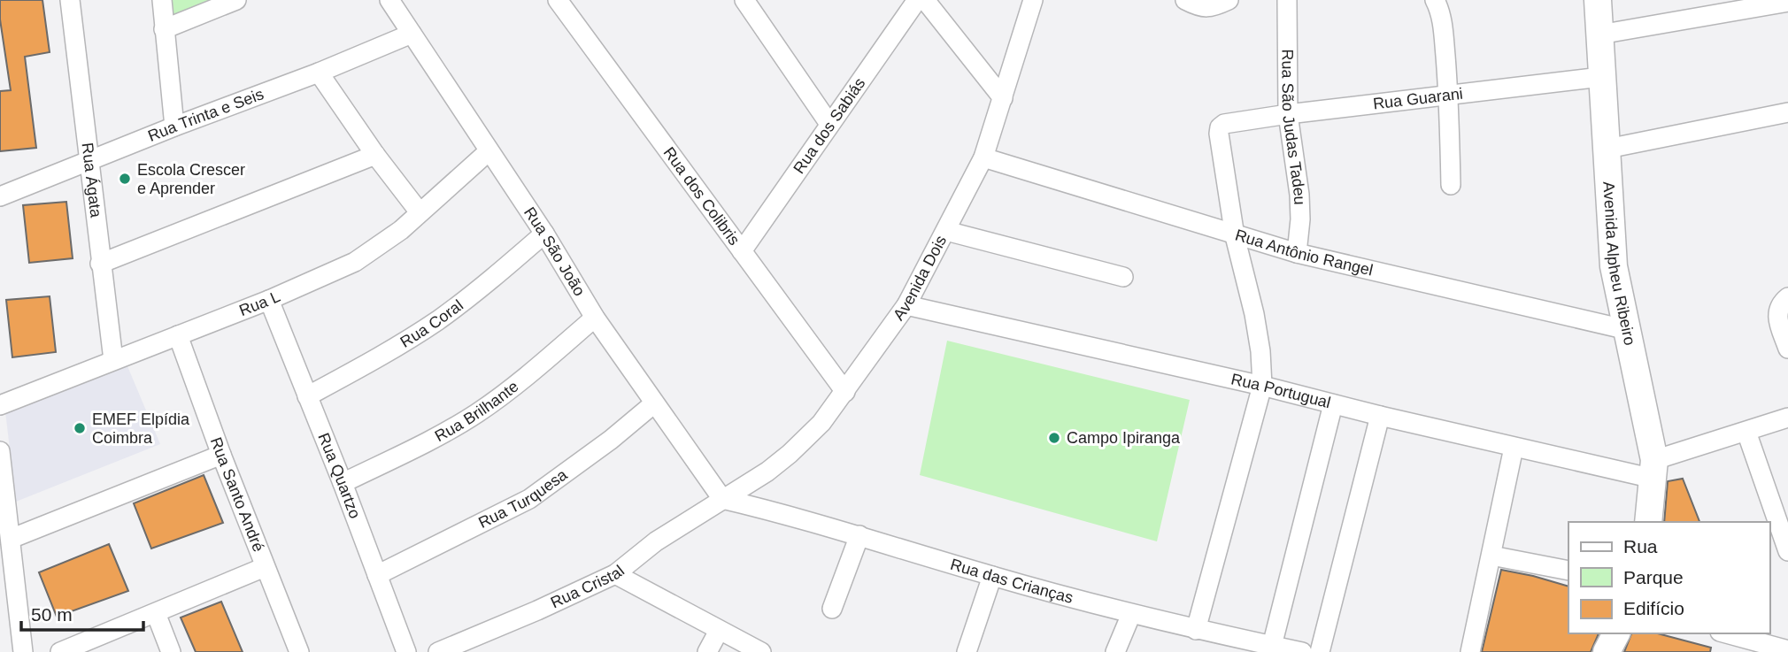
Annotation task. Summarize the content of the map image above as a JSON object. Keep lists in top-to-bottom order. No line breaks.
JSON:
{"streets":{"street":["Rua Guarani","Rua Trinta e Seis","Rua dos Sabiás","Rua São Judas Tadeu","Rua Ágata","Rua dos Colibris","Rua São João","Rua Antônio Rangel","Avenida Alpheu Ribeiro","Avenida Dois","Rua L","Rua Coral","Rua Portugual","Rua Brilhante","Rua Quartzo","Rua Santo André","Rua Turquesa","Rua das Crianças","Rua Cristal"]},"crossings":[["Rua Guarani","Rua São Judas Tadeu"],["Rua Guarani","Rua Antônio Rangel"],["Rua Guarani","Avenida Alpheu Ribeiro"],["Rua Trinta e Seis","Rua Ágata"],["Rua Trinta e Seis","Rua São João"],["Rua dos Sabiás","Rua dos Colibris"],["Rua São Judas Tadeu","Rua Antônio Rangel"],["Rua Ágata","Rua L"],["Rua dos Colibris","Avenida Dois"],["Rua São João","Avenida Dois"],["Rua São João","Rua L"],["Rua São João","Rua Coral"],["Rua São João","Rua Brilhante"],["Rua São João","Rua Turquesa"],["Rua São João","Rua das Crianças"],["Rua São João","Rua Cristal"],["Rua Antônio Rangel","Avenida Alpheu Ribeiro"],["Rua Antônio Rangel","Avenida Dois"],["Avenida Alpheu Ribeiro","Rua Portugual"],["Avenida Dois","Rua Portugual"],["Avenida Dois","Rua das Crianças"],["Avenida Dois","Rua Cristal"],["Rua L","Rua Quartzo"],["Rua L","Rua Santo André"],["Rua Coral","Rua Quartzo"],["Rua Brilhante","Rua Quartzo"],["Rua Quartzo","Rua Turquesa"],["Rua das Crianças","Rua Cristal"]],"places":["Escola Crescer e Aprender","EMEF Elpídia Coimbra","Campo Ipiranga"],"legend":["Rua","Parque","Edifício"],"scale_bar":"50 m"}
